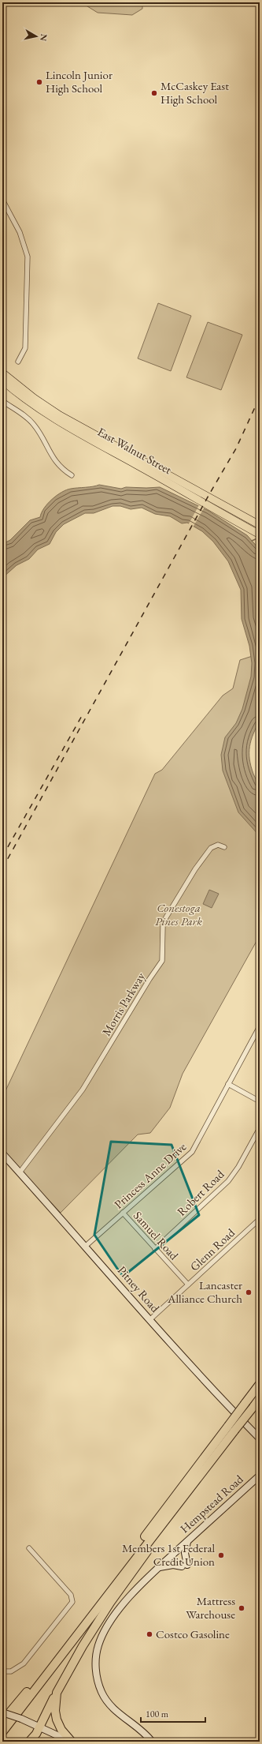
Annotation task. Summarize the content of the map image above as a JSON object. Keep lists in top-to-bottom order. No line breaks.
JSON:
{"streets":{"main road":["East Walnut Street","Pitney Road","Hempstead Road"],"street":["Morris Parkway","Princess Anne Drive","Robert Road","Samuel Road","Glenn Road"]},"crossings":[["Morris Parkway","Pitney Road"],["Princess Anne Drive","Samuel Road"],["Princess Anne Drive","Pitney Road"],["Robert Road","Samuel Road"],["Samuel Road","Glenn Road"],["Glenn Road","Pitney Road"]],"parks":["Conestoga Pines Park"],"places":["Lincoln Junior High School","McCaskey East High School","Lancaster Alliance Church","Members 1st Federal Credit Union","Mattress Warehouse","Costco Gasoline"],"scale_bar":"100 m","north":"right"}
